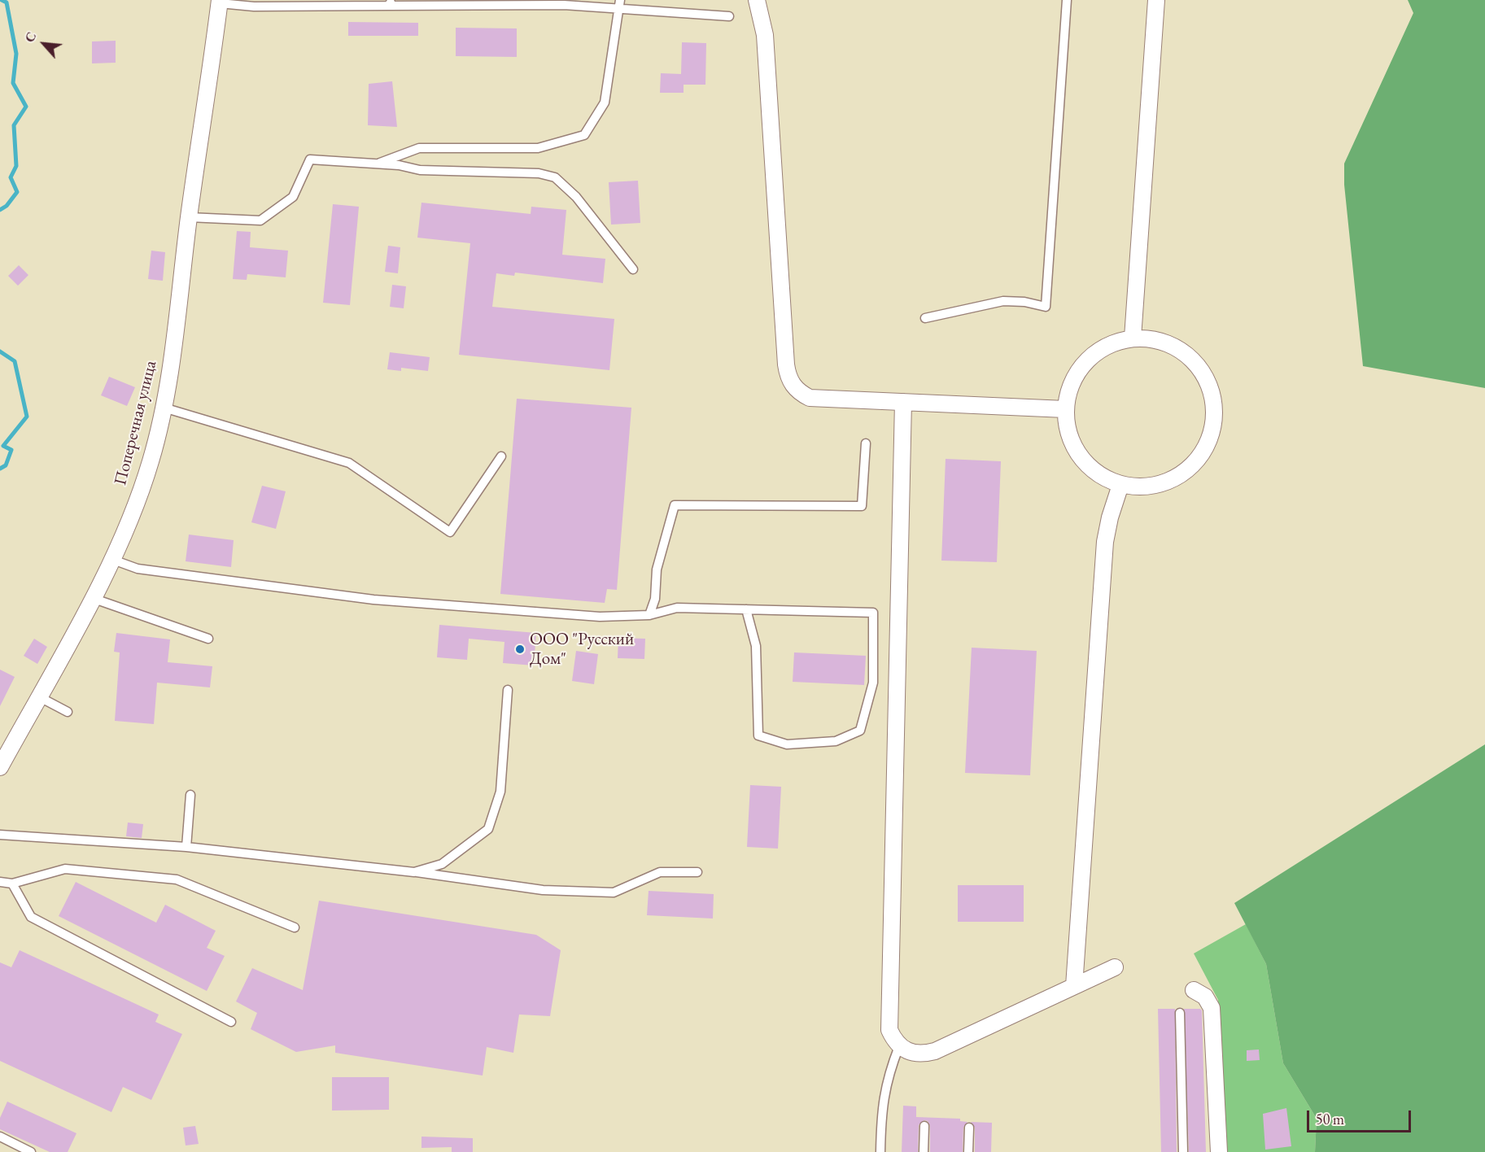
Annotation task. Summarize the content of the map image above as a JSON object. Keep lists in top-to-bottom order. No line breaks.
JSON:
{"streets":{"street":["Поперечная улица"]},"places":["ООО \"Русский Дом\""],"scale_bar":"50 m","north":"top left"}
